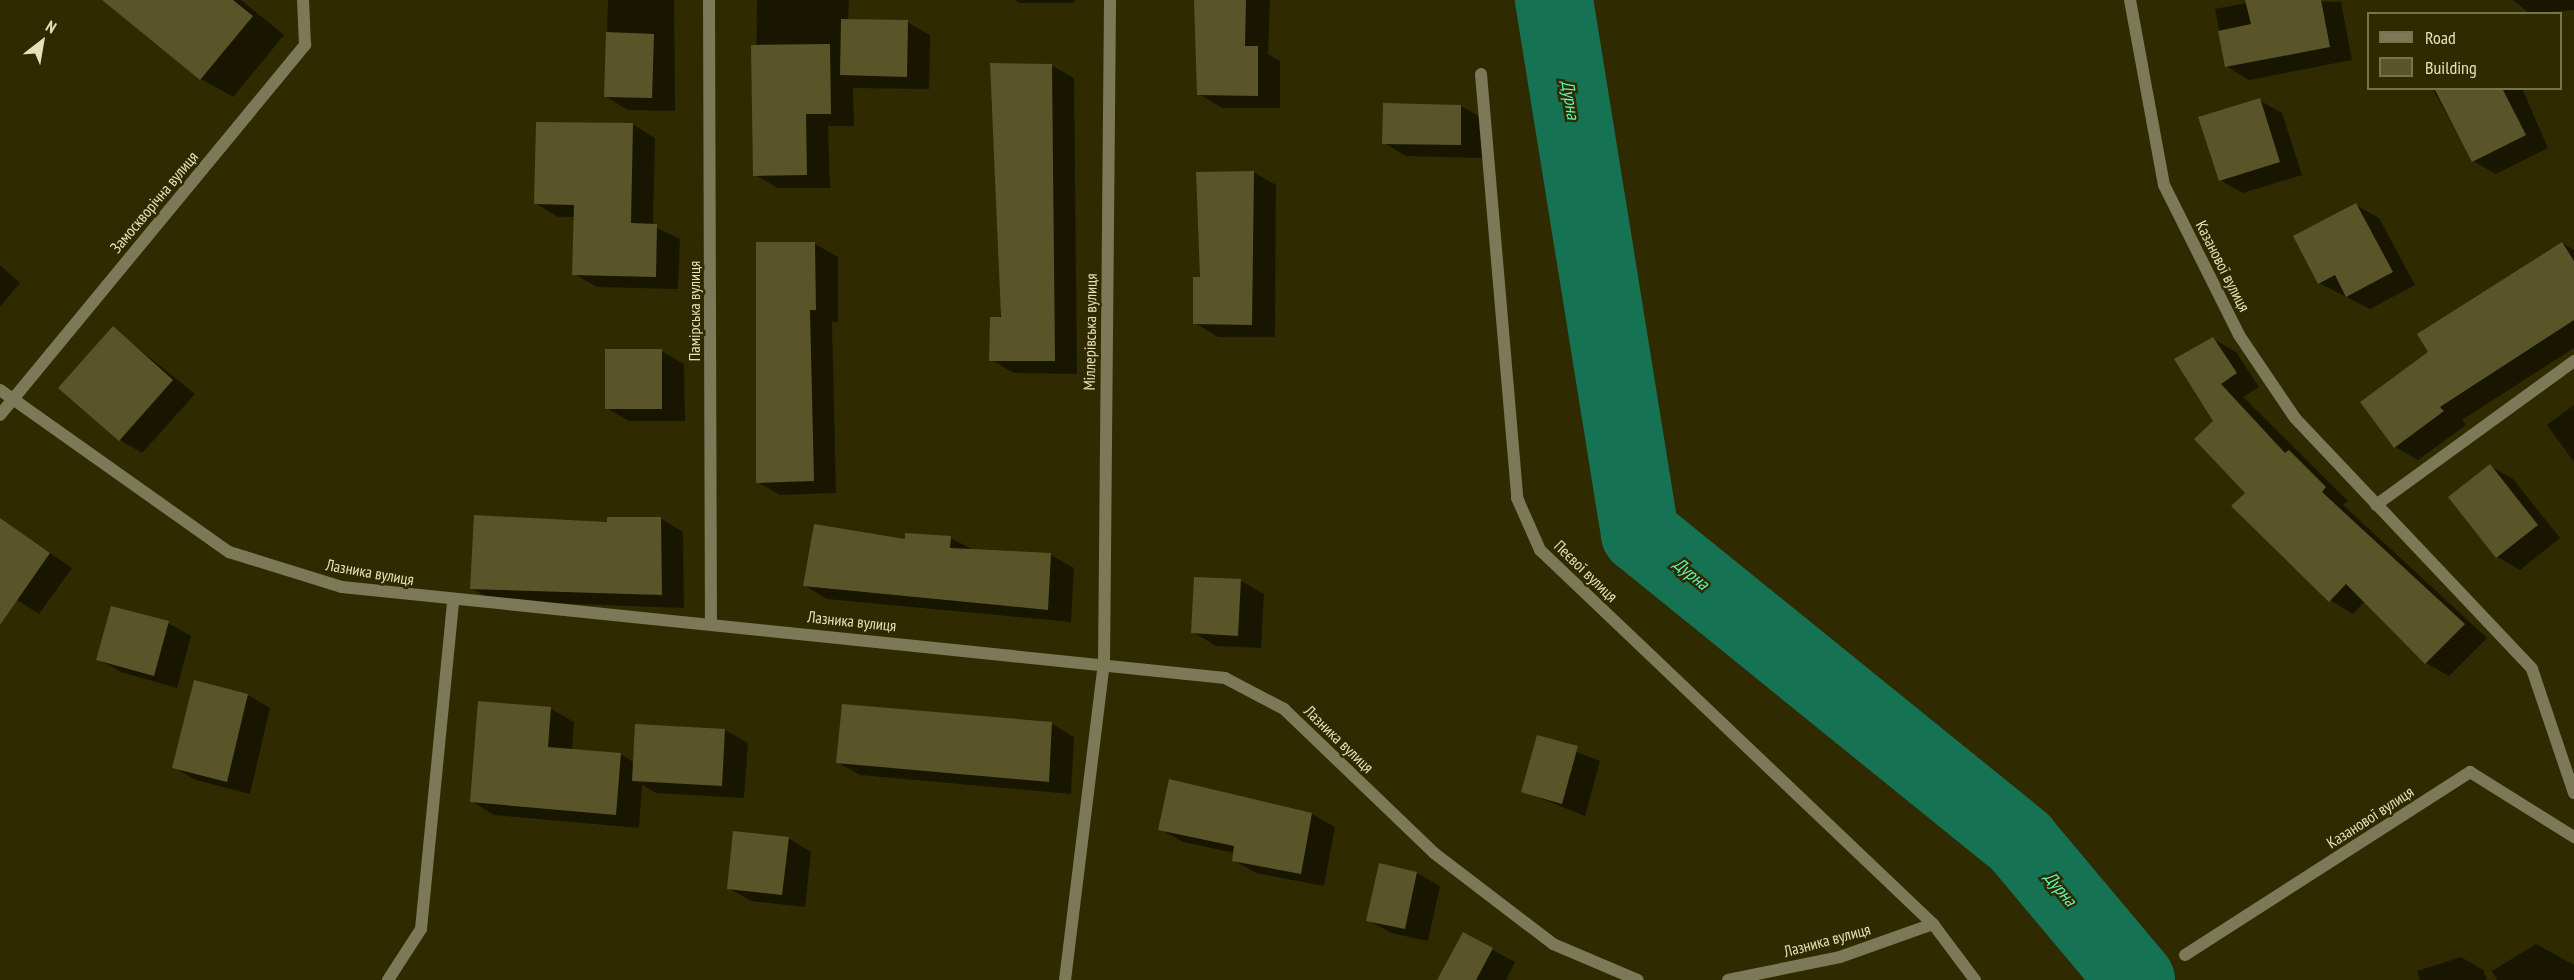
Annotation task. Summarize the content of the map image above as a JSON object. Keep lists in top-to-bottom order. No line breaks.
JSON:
{"streets":{"street":["Замоскворічна вулиця","Казанової вулиця","Памірська вулиця","Міллерівська вулиця","Пеєвої вулиця","Лазника вулиця"]},"crossings":[["Замоскворічна вулиця","Лазника вулиця"],["Памірська вулиця","Лазника вулиця"],["Міллерівська вулиця","Лазника вулиця"],["Пеєвої вулиця","Лазника вулиця"]],"water":["Дурна"],"legend":["Road","Building"],"north":"top right"}
